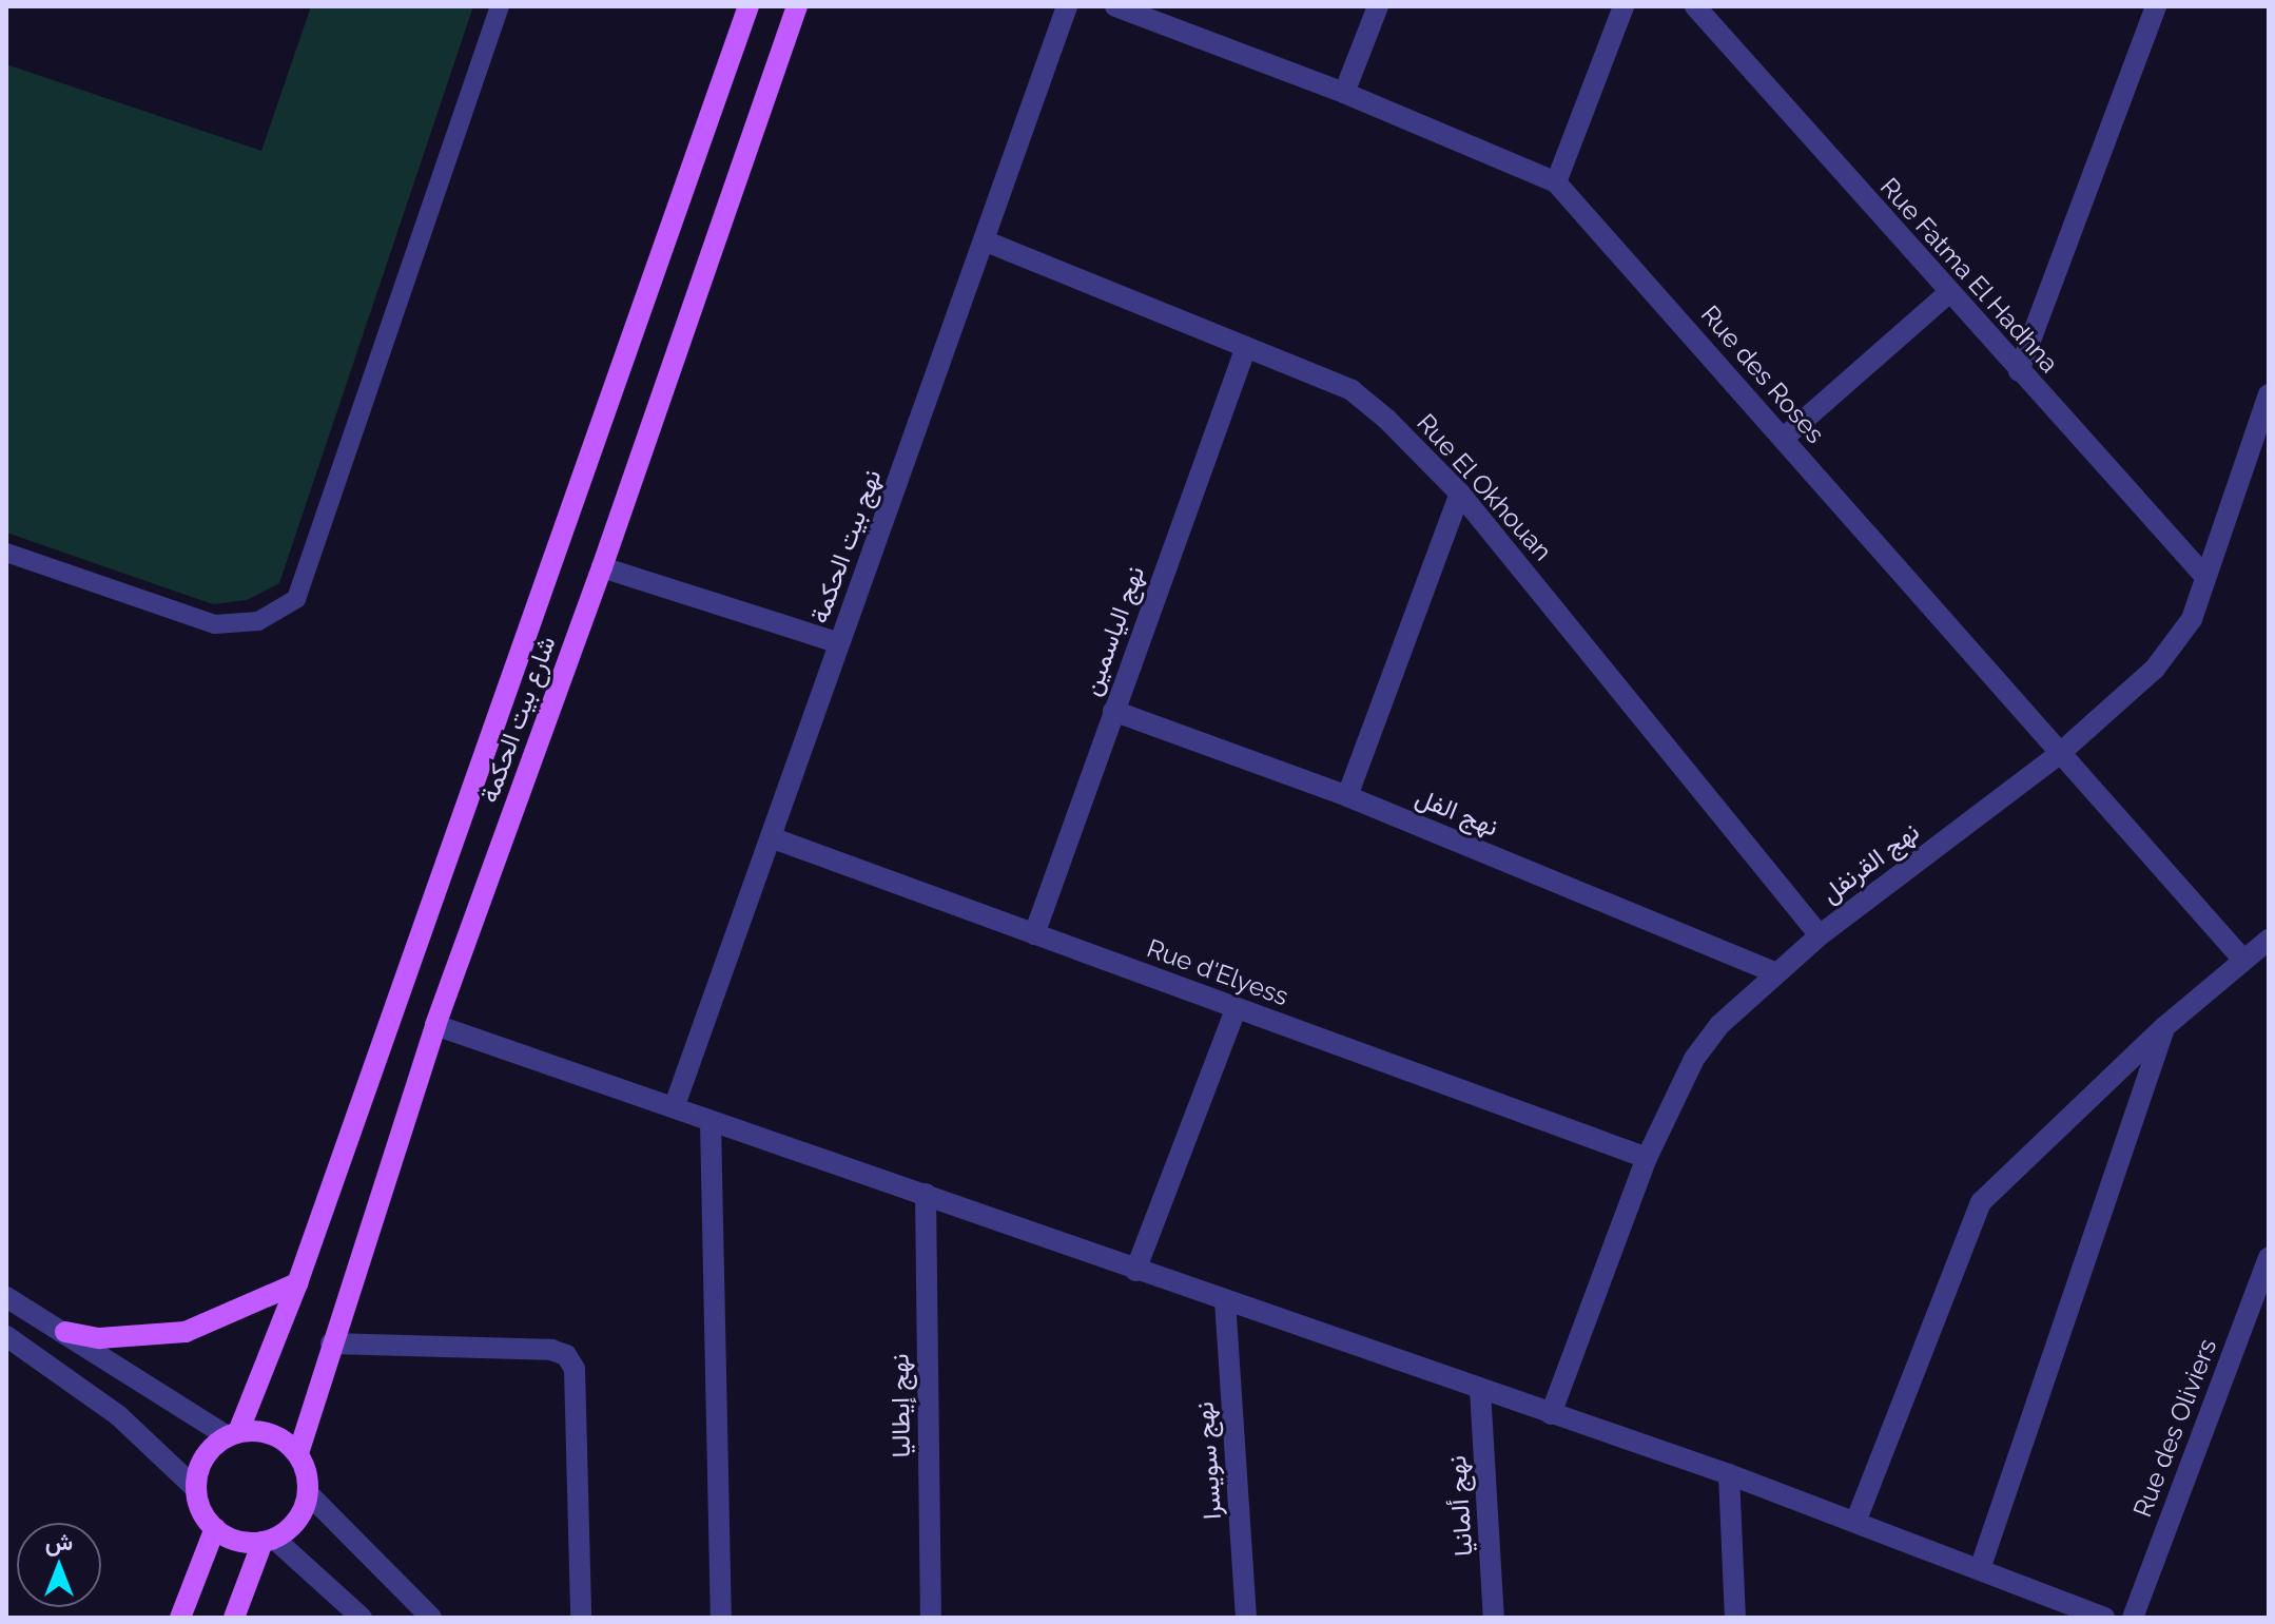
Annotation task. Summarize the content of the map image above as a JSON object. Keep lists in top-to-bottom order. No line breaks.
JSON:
{"streets":{"main road":["شارع بيت الحكمة"],"street":["Rue Fatma El Hadhna","Rue des Roses","Rue El Okhouan","نهج بيت الحكمة","نهج الياسمين","نهج الفل","نهج القرنفل","Rue d'Elyess","نهج إيطاليا","Rue des Oliviers","نهج سويسرا","نهج ألمانيا"]},"crossings":[["Rue Fatma El Hadhna","نهج القرنفل"],["Rue des Roses","نهج القرنفل"],["Rue El Okhouan","نهج بيت الحكمة"],["Rue El Okhouan","نهج الياسمين"],["Rue El Okhouan","نهج القرنفل"],["نهج بيت الحكمة","Rue d'Elyess"],["نهج الياسمين","نهج الفل"],["نهج الياسمين","Rue d'Elyess"],["نهج الفل","نهج القرنفل"],["نهج القرنفل","Rue d'Elyess"]],"north":"top"}
